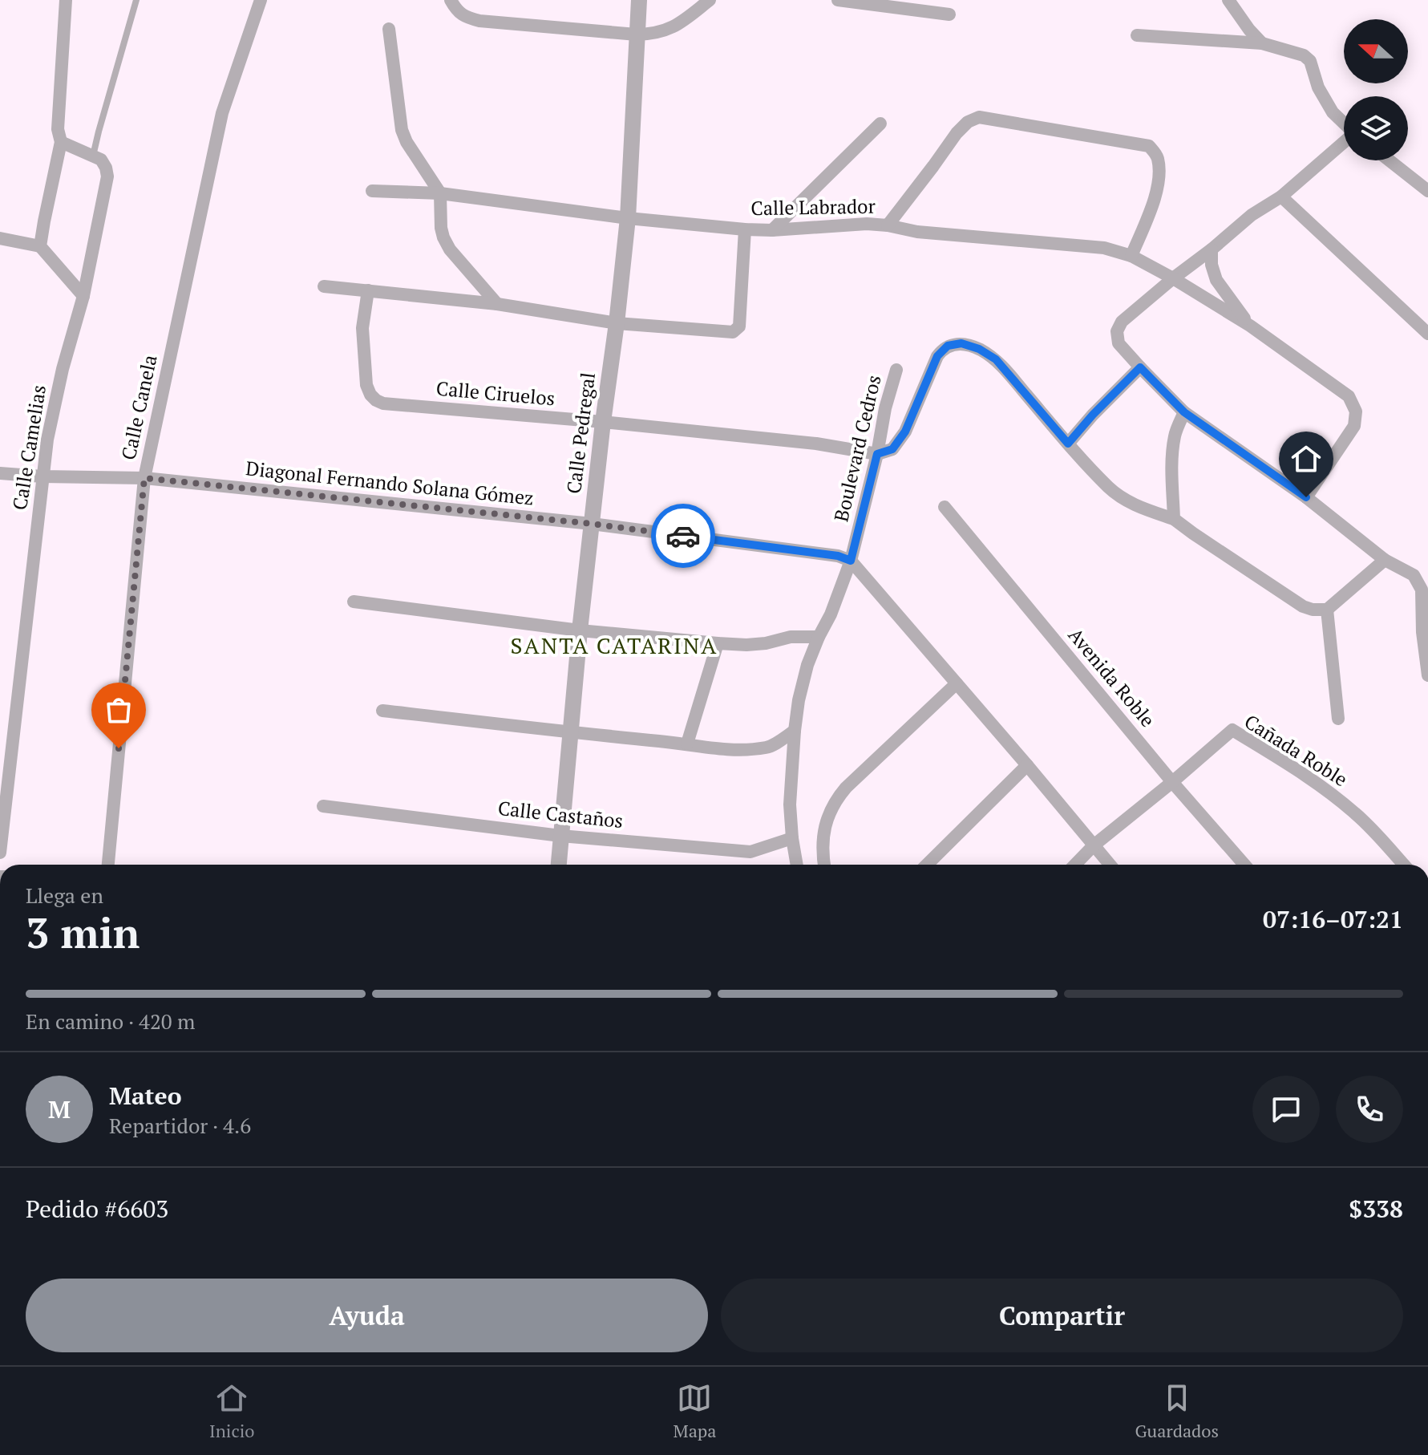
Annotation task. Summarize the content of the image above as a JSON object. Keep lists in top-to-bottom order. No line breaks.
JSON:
{"streets":{"street":["Calle Labrador","Calle Ciruelos","Calle Canela","Calle Pedregal","Calle Camelias","Boulevard Cedros","Diagonal Fernando Solana Gómez","Avenida Roble","Cañada Roble","Calle Castaños"]},"crossings":[["Calle Labrador","Calle Pedregal"],["Calle Ciruelos","Calle Pedregal"],["Calle Ciruelos","Boulevard Cedros"],["Calle Canela","Diagonal Fernando Solana Gómez"],["Calle Pedregal","Diagonal Fernando Solana Gómez"],["Calle Pedregal","Calle Castaños"],["Calle Camelias","Diagonal Fernando Solana Gómez"],["Boulevard Cedros","Diagonal Fernando Solana Gómez"],["Boulevard Cedros","Calle Castaños"],["Avenida Roble","Cañada Roble"]],"districts":["SANTA CATARINA"],"north":"left","page":{"heading":["3 min","Llega en","07:16–07:21"],"panel":["Mateo","Repartidor · 4.6","Pedido #6603","$338"],"bar":"En camino · 420 m","round":"M","buttons":["Ayuda","Compartir"],"tabs":["Inicio","Mapa","Guardados"]}}
